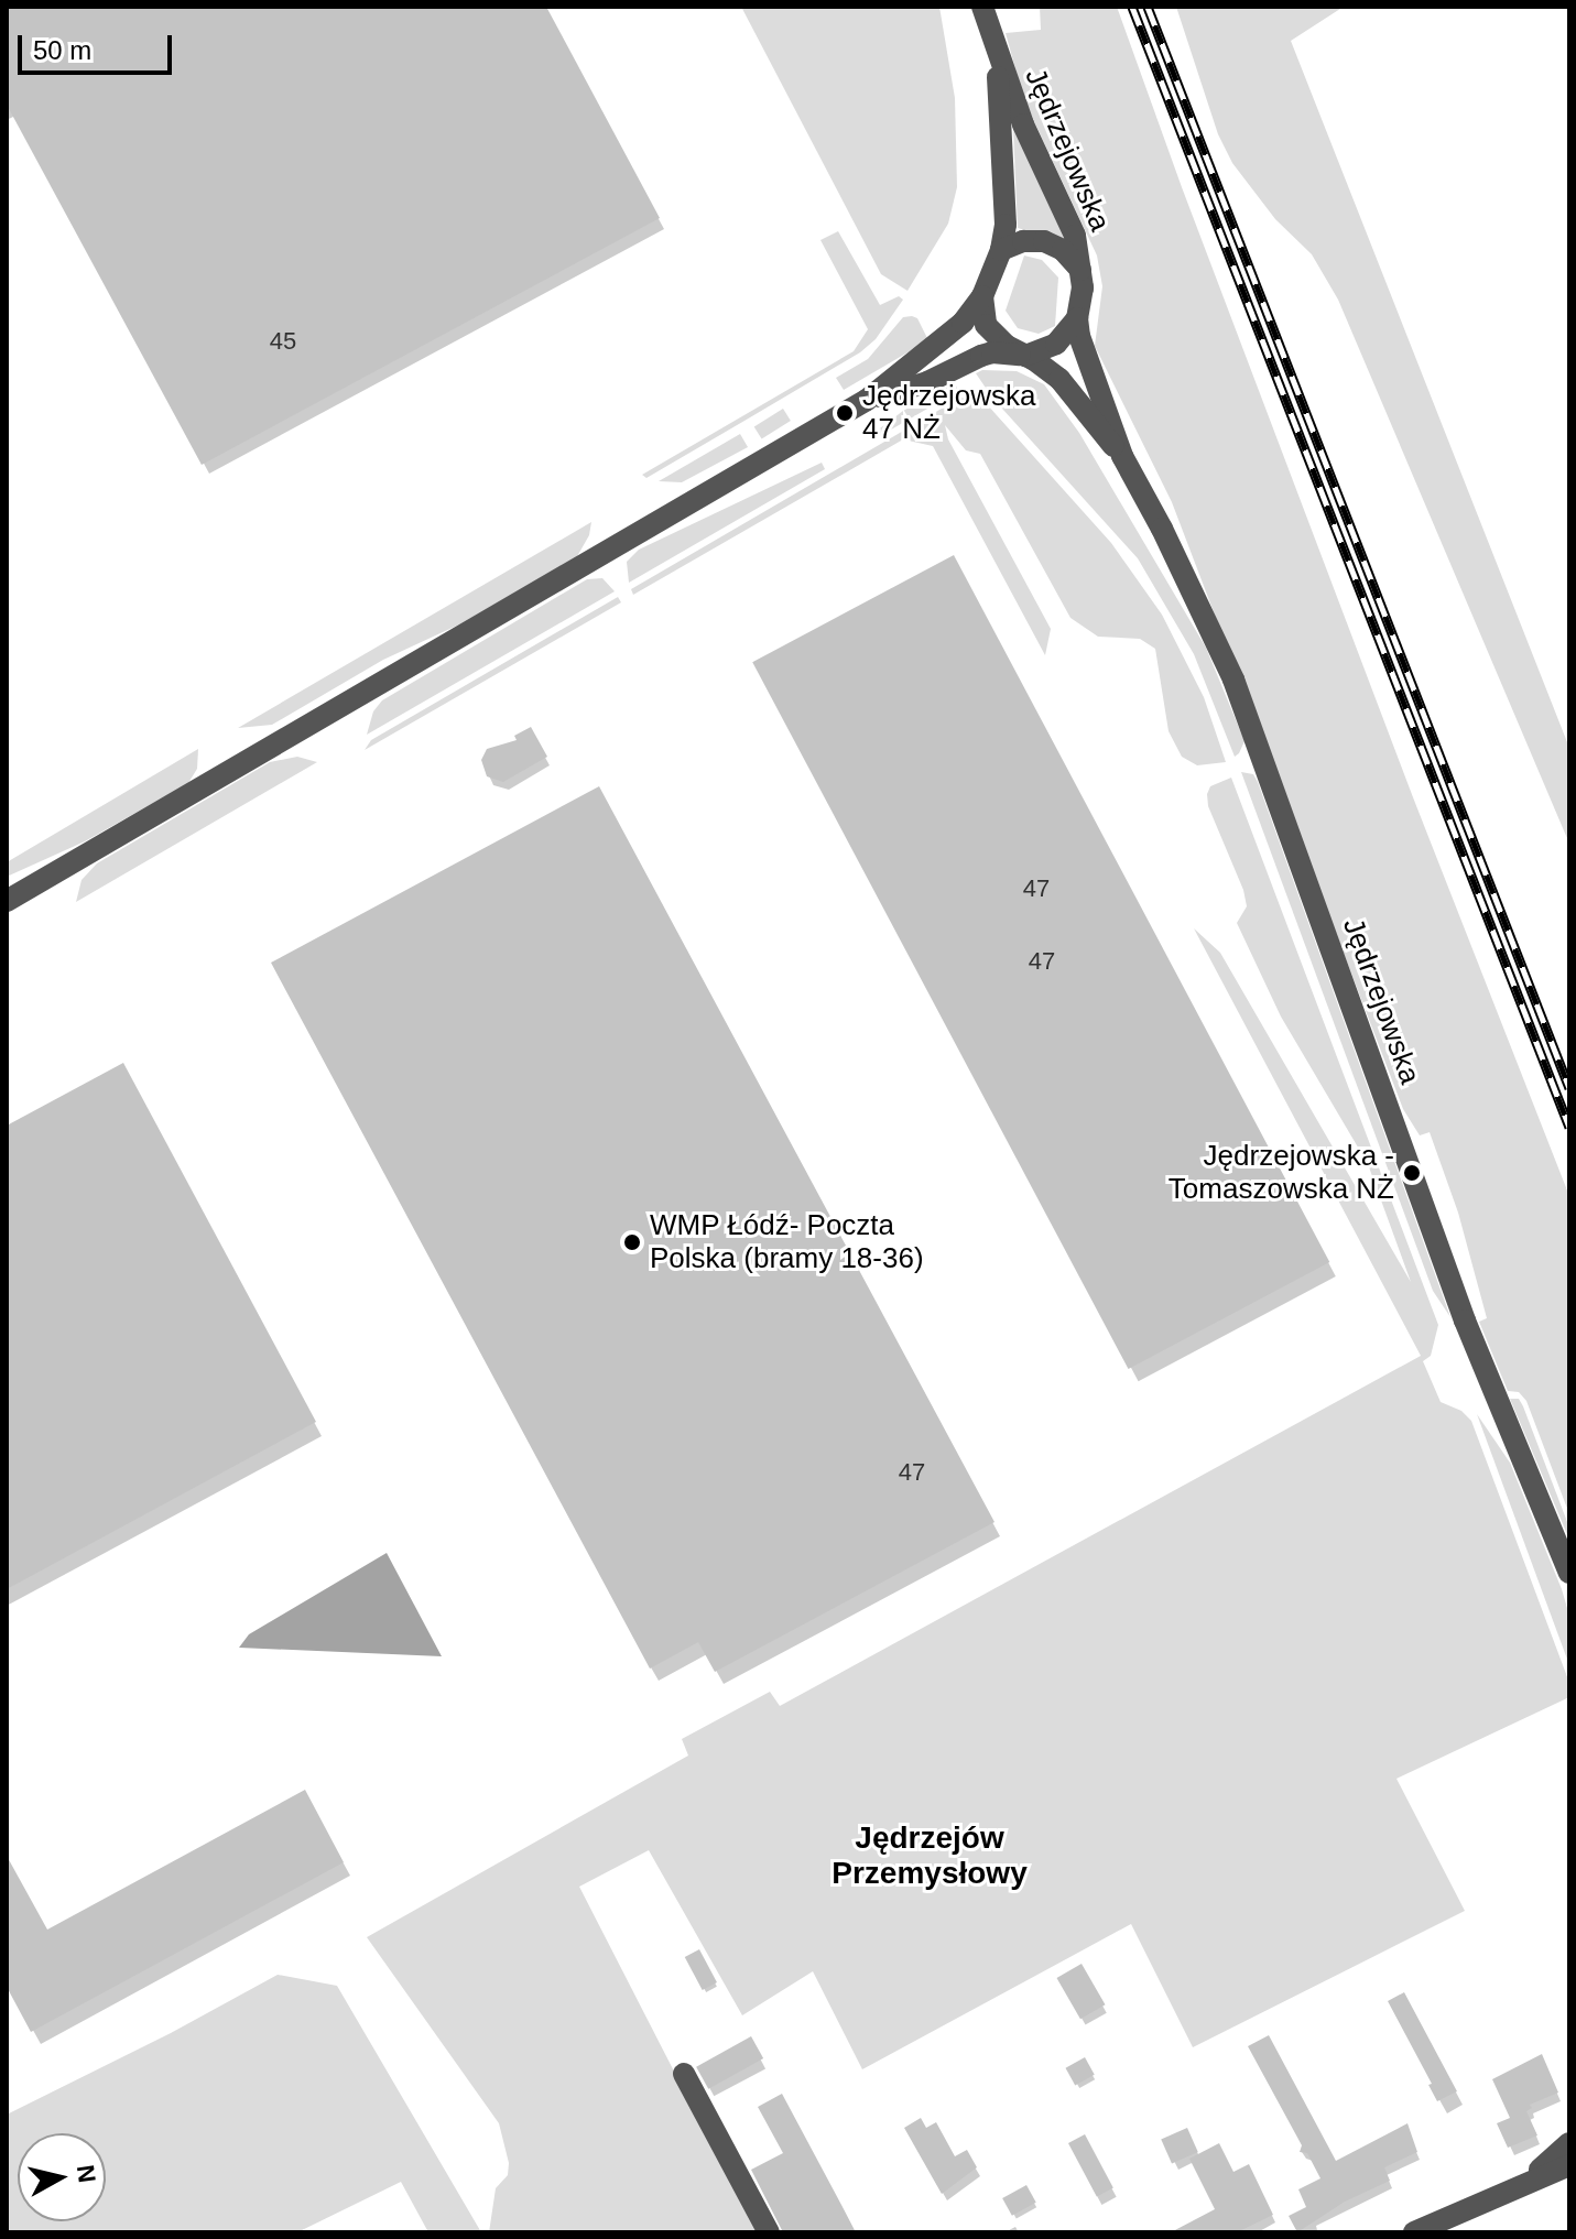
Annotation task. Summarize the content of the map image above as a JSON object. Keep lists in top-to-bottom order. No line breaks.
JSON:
{"streets":{"street":["Jędrzejowska"]},"districts":["Jędrzejów Przemysłowy"],"places":["Jędrzejowska 47 NŻ","Jędrzejowska - Tomaszowska NŻ","WMP Łódź- Poczta Polska (bramy 18-36)"],"house_numbers":["45","47","47","47"],"scale_bar":"50 m","north":"right"}
